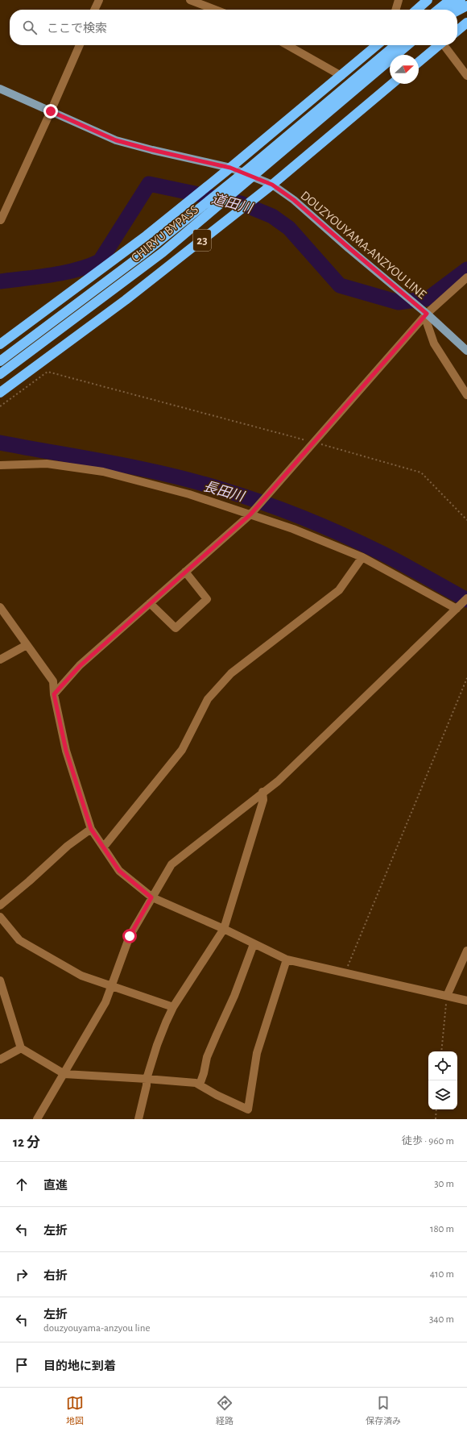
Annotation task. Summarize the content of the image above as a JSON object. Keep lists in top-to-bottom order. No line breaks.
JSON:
{"streets":{"highway":["CHIRYU BYPASS","23"],"main road":["DOUZYOUYAMA-ANZYOU LINE"]},"crossings":[["23","DOUZYOUYAMA-ANZYOU LINE"]],"water":["道田川","長田川"],"north":"right","page":{"search":"ここで検索","heading":["12 分","徒歩 · 960 m"],"list":[["直進","30 m"],["左折","180 m"],["右折","410 m"],["左折","douzyouyama-anzyou line","340 m"],"目的地に到着"],"nav":["地図","経路","保存済み"]}}
